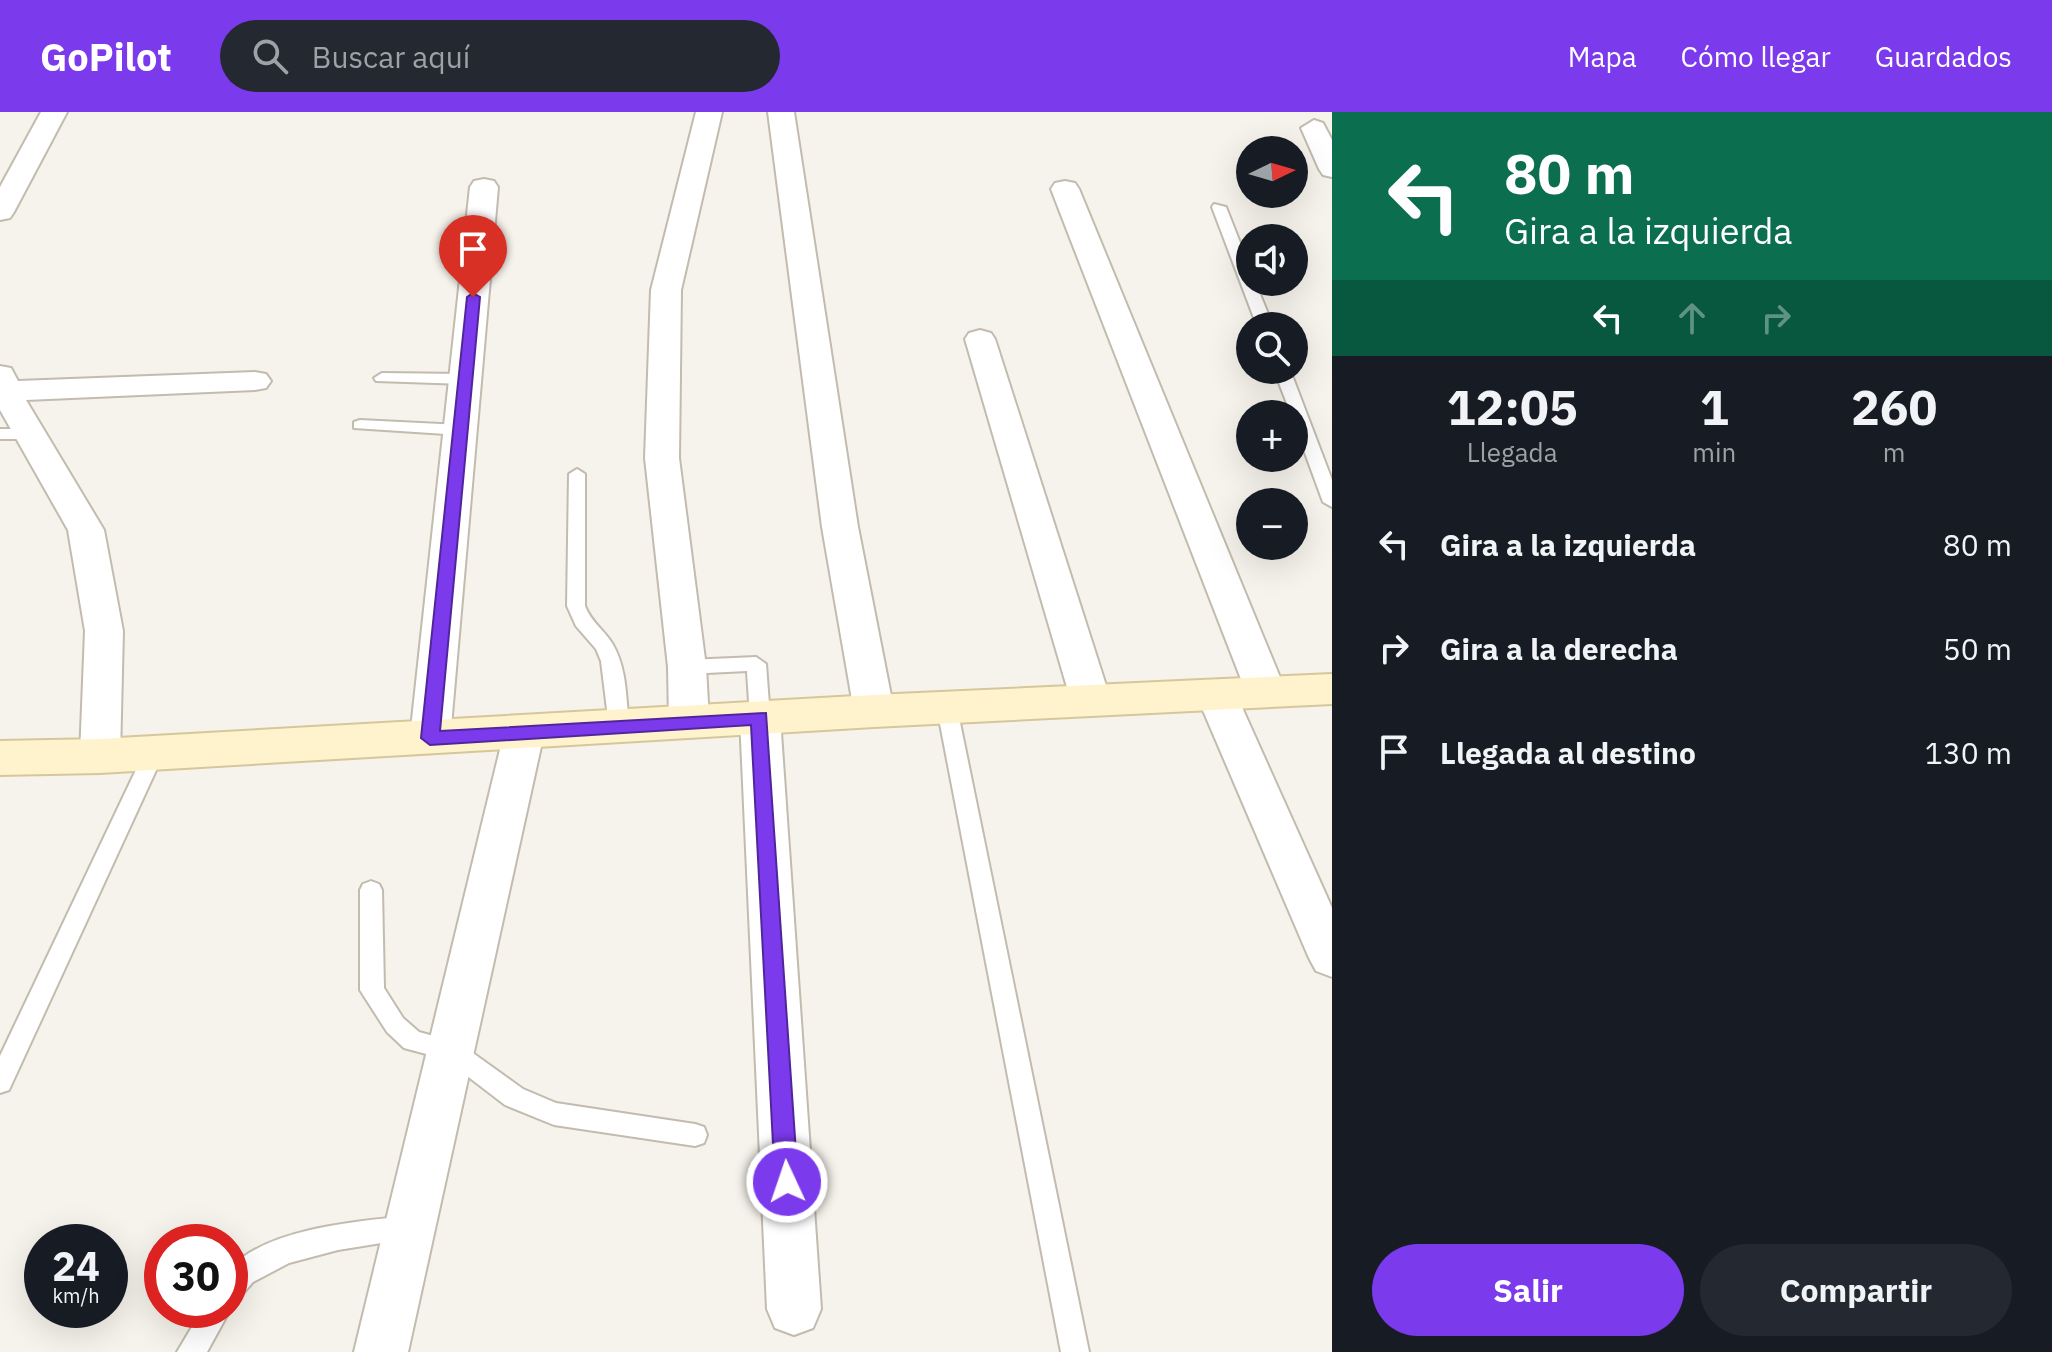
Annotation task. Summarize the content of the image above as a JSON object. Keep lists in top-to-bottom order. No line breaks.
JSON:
{"north":"right","page":{"header":"GoPilot","search":"Buscar aquí","nav":["Mapa","Cómo llegar","Guardados"],"turn":["80 m","Gira a la izquierda"],"map_buttons":["+","−"],"eta":["12:05","Llegada","1","min","260","m"],"list":[{"name":"Gira a la izquierda","value":"80 m"},{"name":"Gira a la derecha","value":"50 m"},{"name":"Llegada al destino","value":"130 m"}],"speed":"24 km/h","limit":"30","buttons":["Salir","Compartir"]}}
